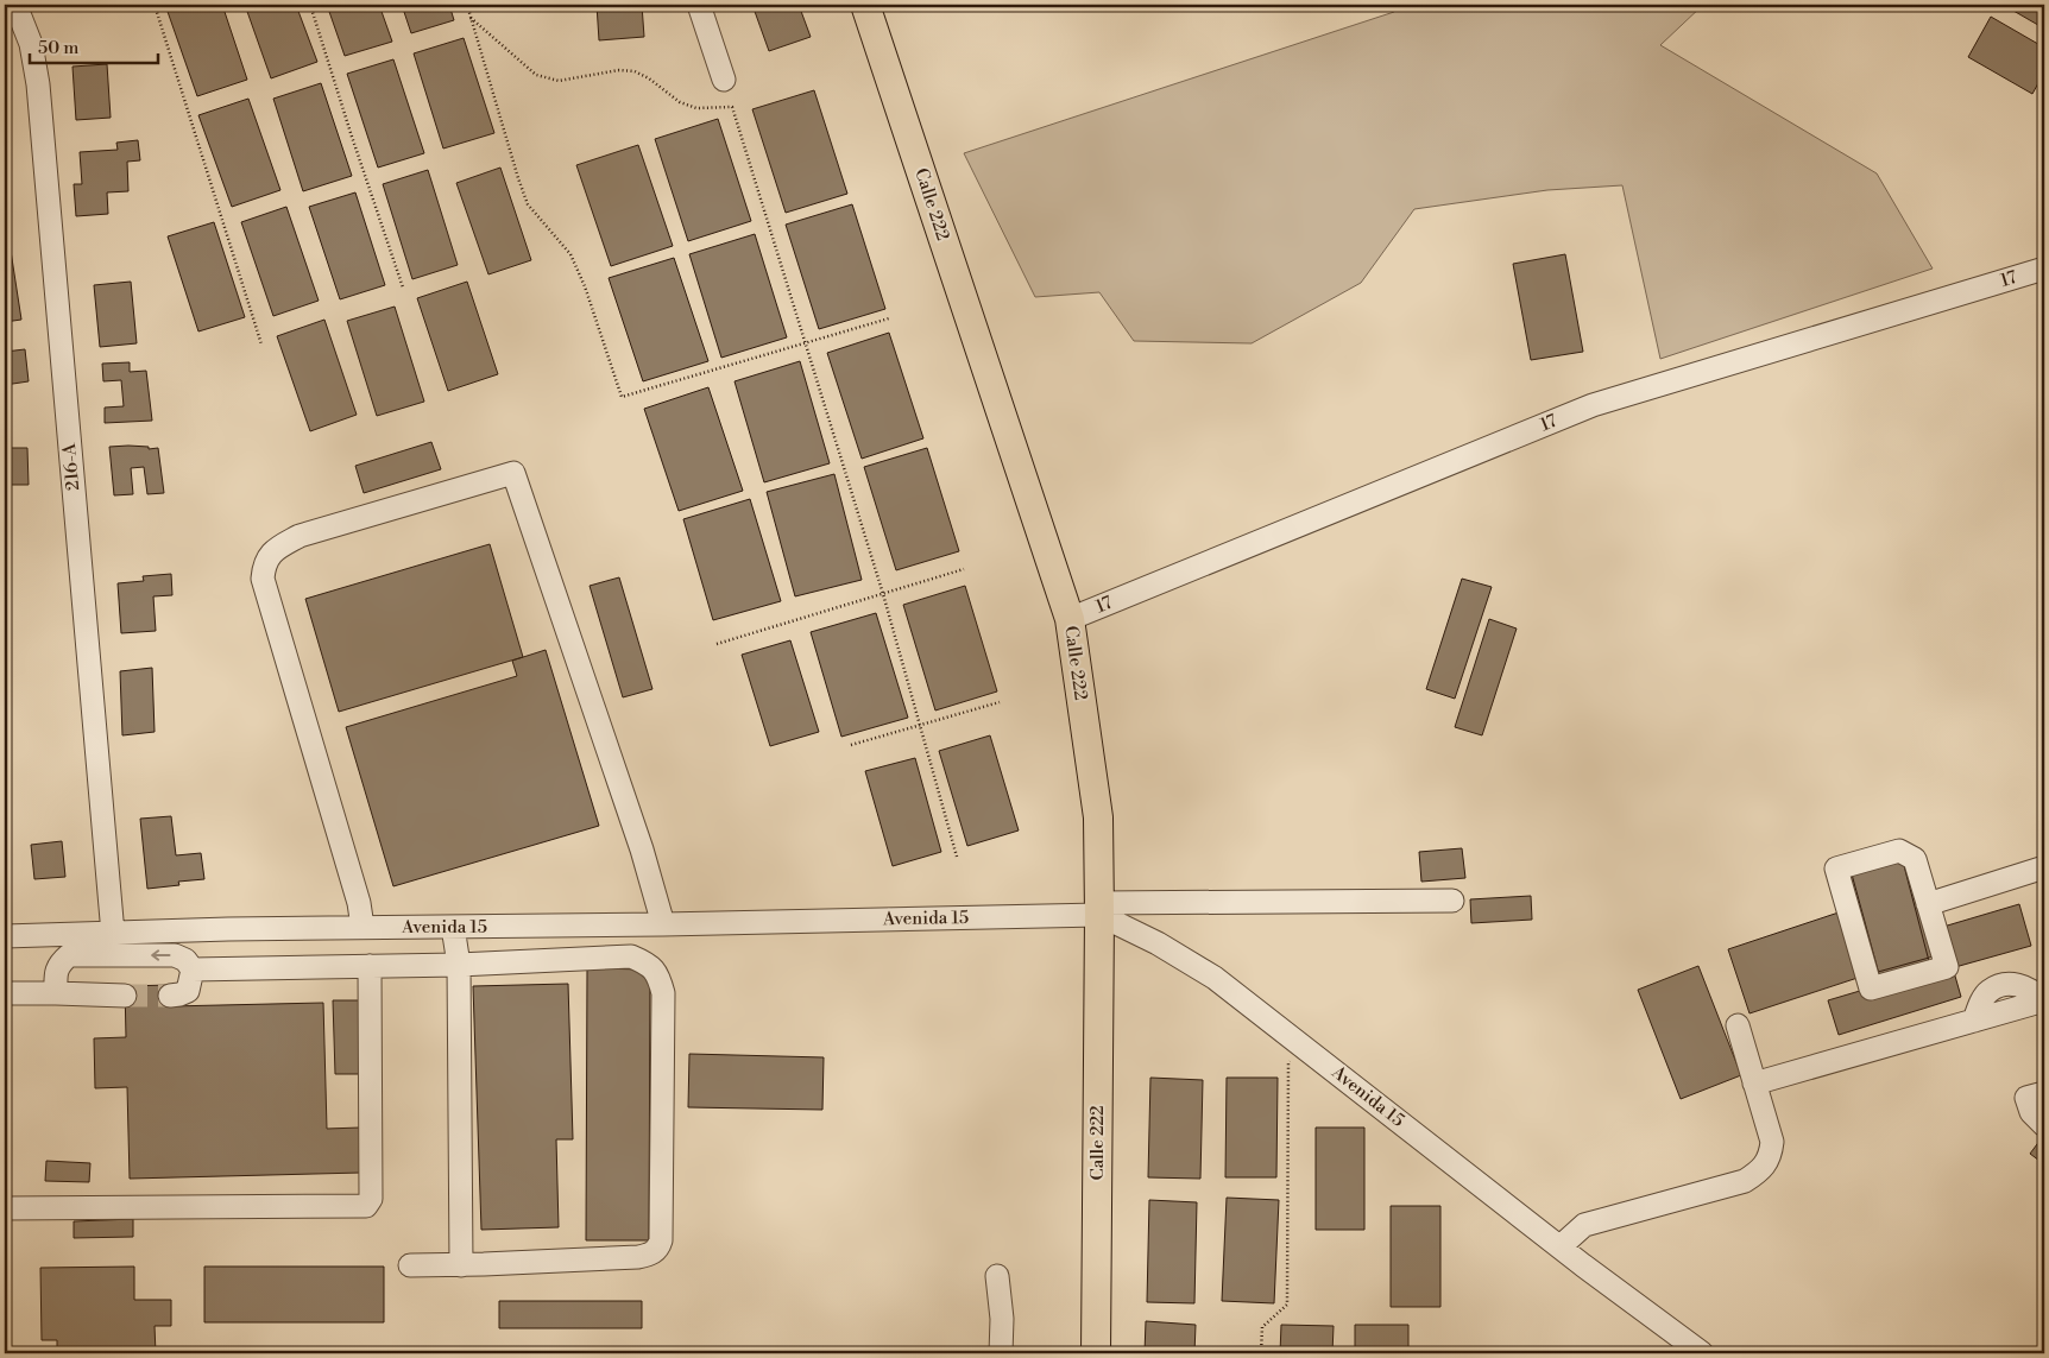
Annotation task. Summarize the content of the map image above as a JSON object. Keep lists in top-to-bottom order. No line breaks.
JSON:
{"streets":{"main road":["Calle 222"],"street":["17","216-A","Avenida 15"]},"crossings":[["Calle 222","17"],["Calle 222","Avenida 15"],["216-A","Avenida 15"]],"scale_bar":"50 m"}
